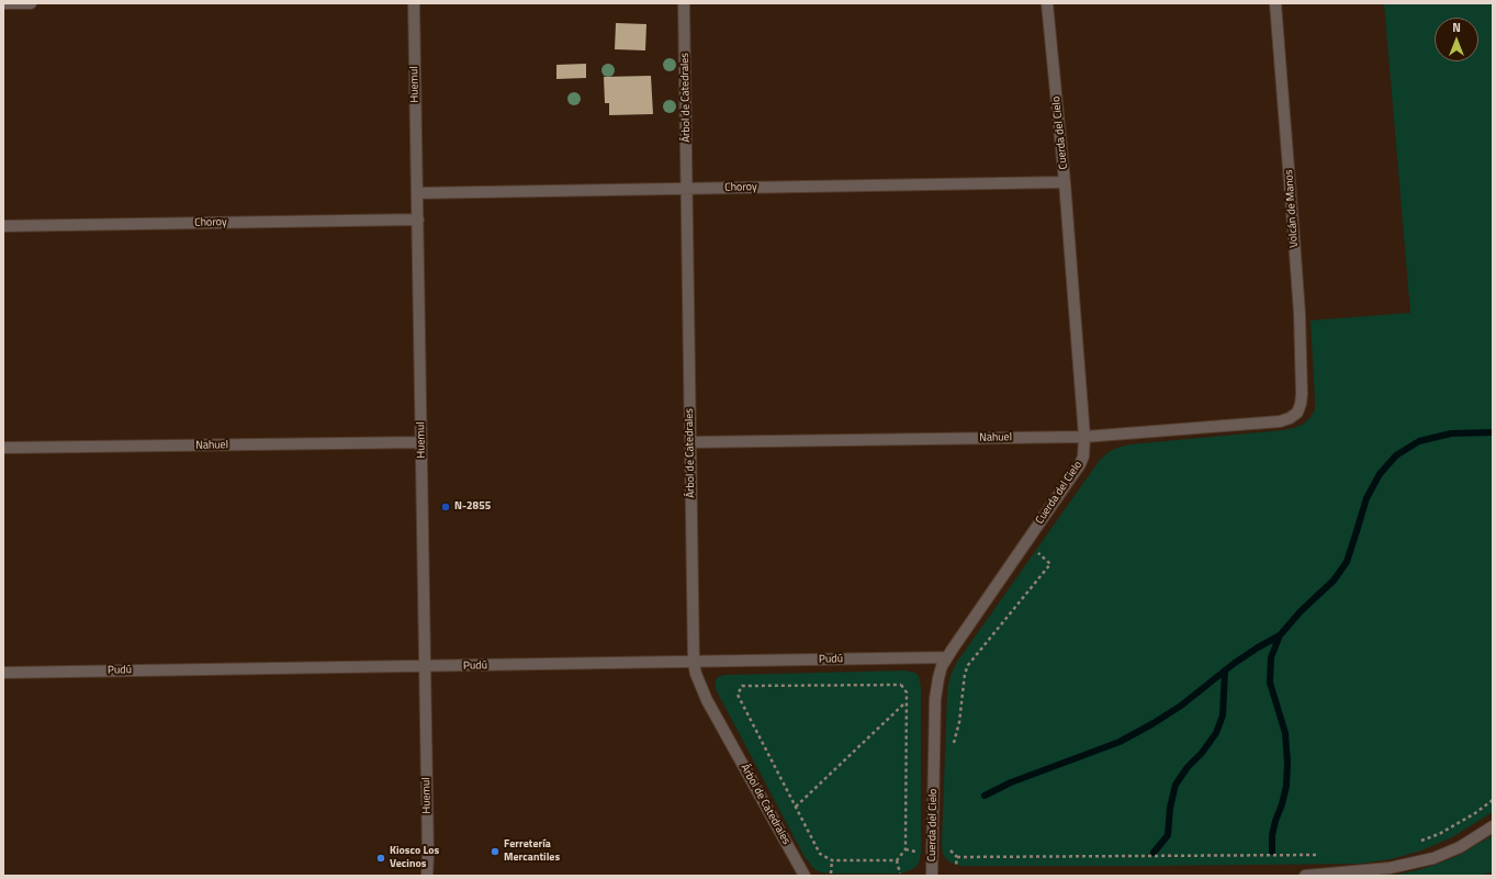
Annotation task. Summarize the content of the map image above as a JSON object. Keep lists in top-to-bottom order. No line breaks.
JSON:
{"streets":{"street":["Huemul","Árbol de Catedrales","Cuerda del Cielo","Choroy","Volcán de Manos","Nahuel","Pudú"]},"crossings":[["Huemul","Choroy"],["Huemul","Nahuel"],["Huemul","Pudú"],["Árbol de Catedrales","Choroy"],["Árbol de Catedrales","Nahuel"],["Árbol de Catedrales","Pudú"],["Cuerda del Cielo","Choroy"],["Cuerda del Cielo","Nahuel"],["Cuerda del Cielo","Pudú"],["Volcán de Manos","Nahuel"]],"places":["N-2855","Ferretería Mercantiles","Kiosco Los Vecinos"],"north":"top"}
